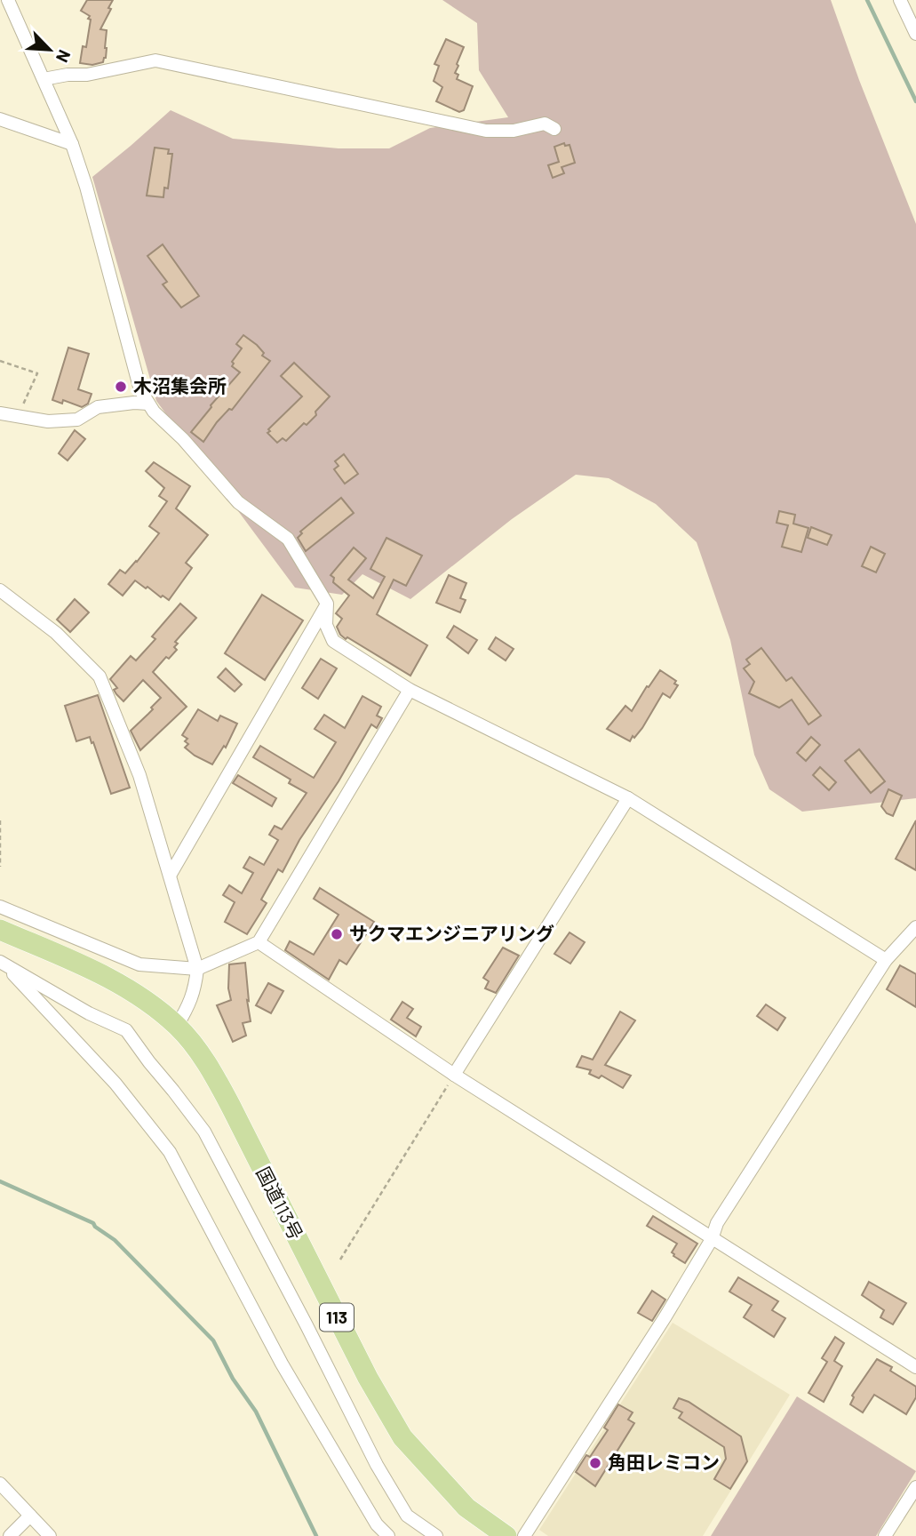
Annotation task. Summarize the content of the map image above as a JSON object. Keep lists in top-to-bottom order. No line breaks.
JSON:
{"streets":{"highway":["国道113号","113"]},"places":["木沼集会所","サクマエンジニアリング","角田レミコン"],"north":"bottom right"}
